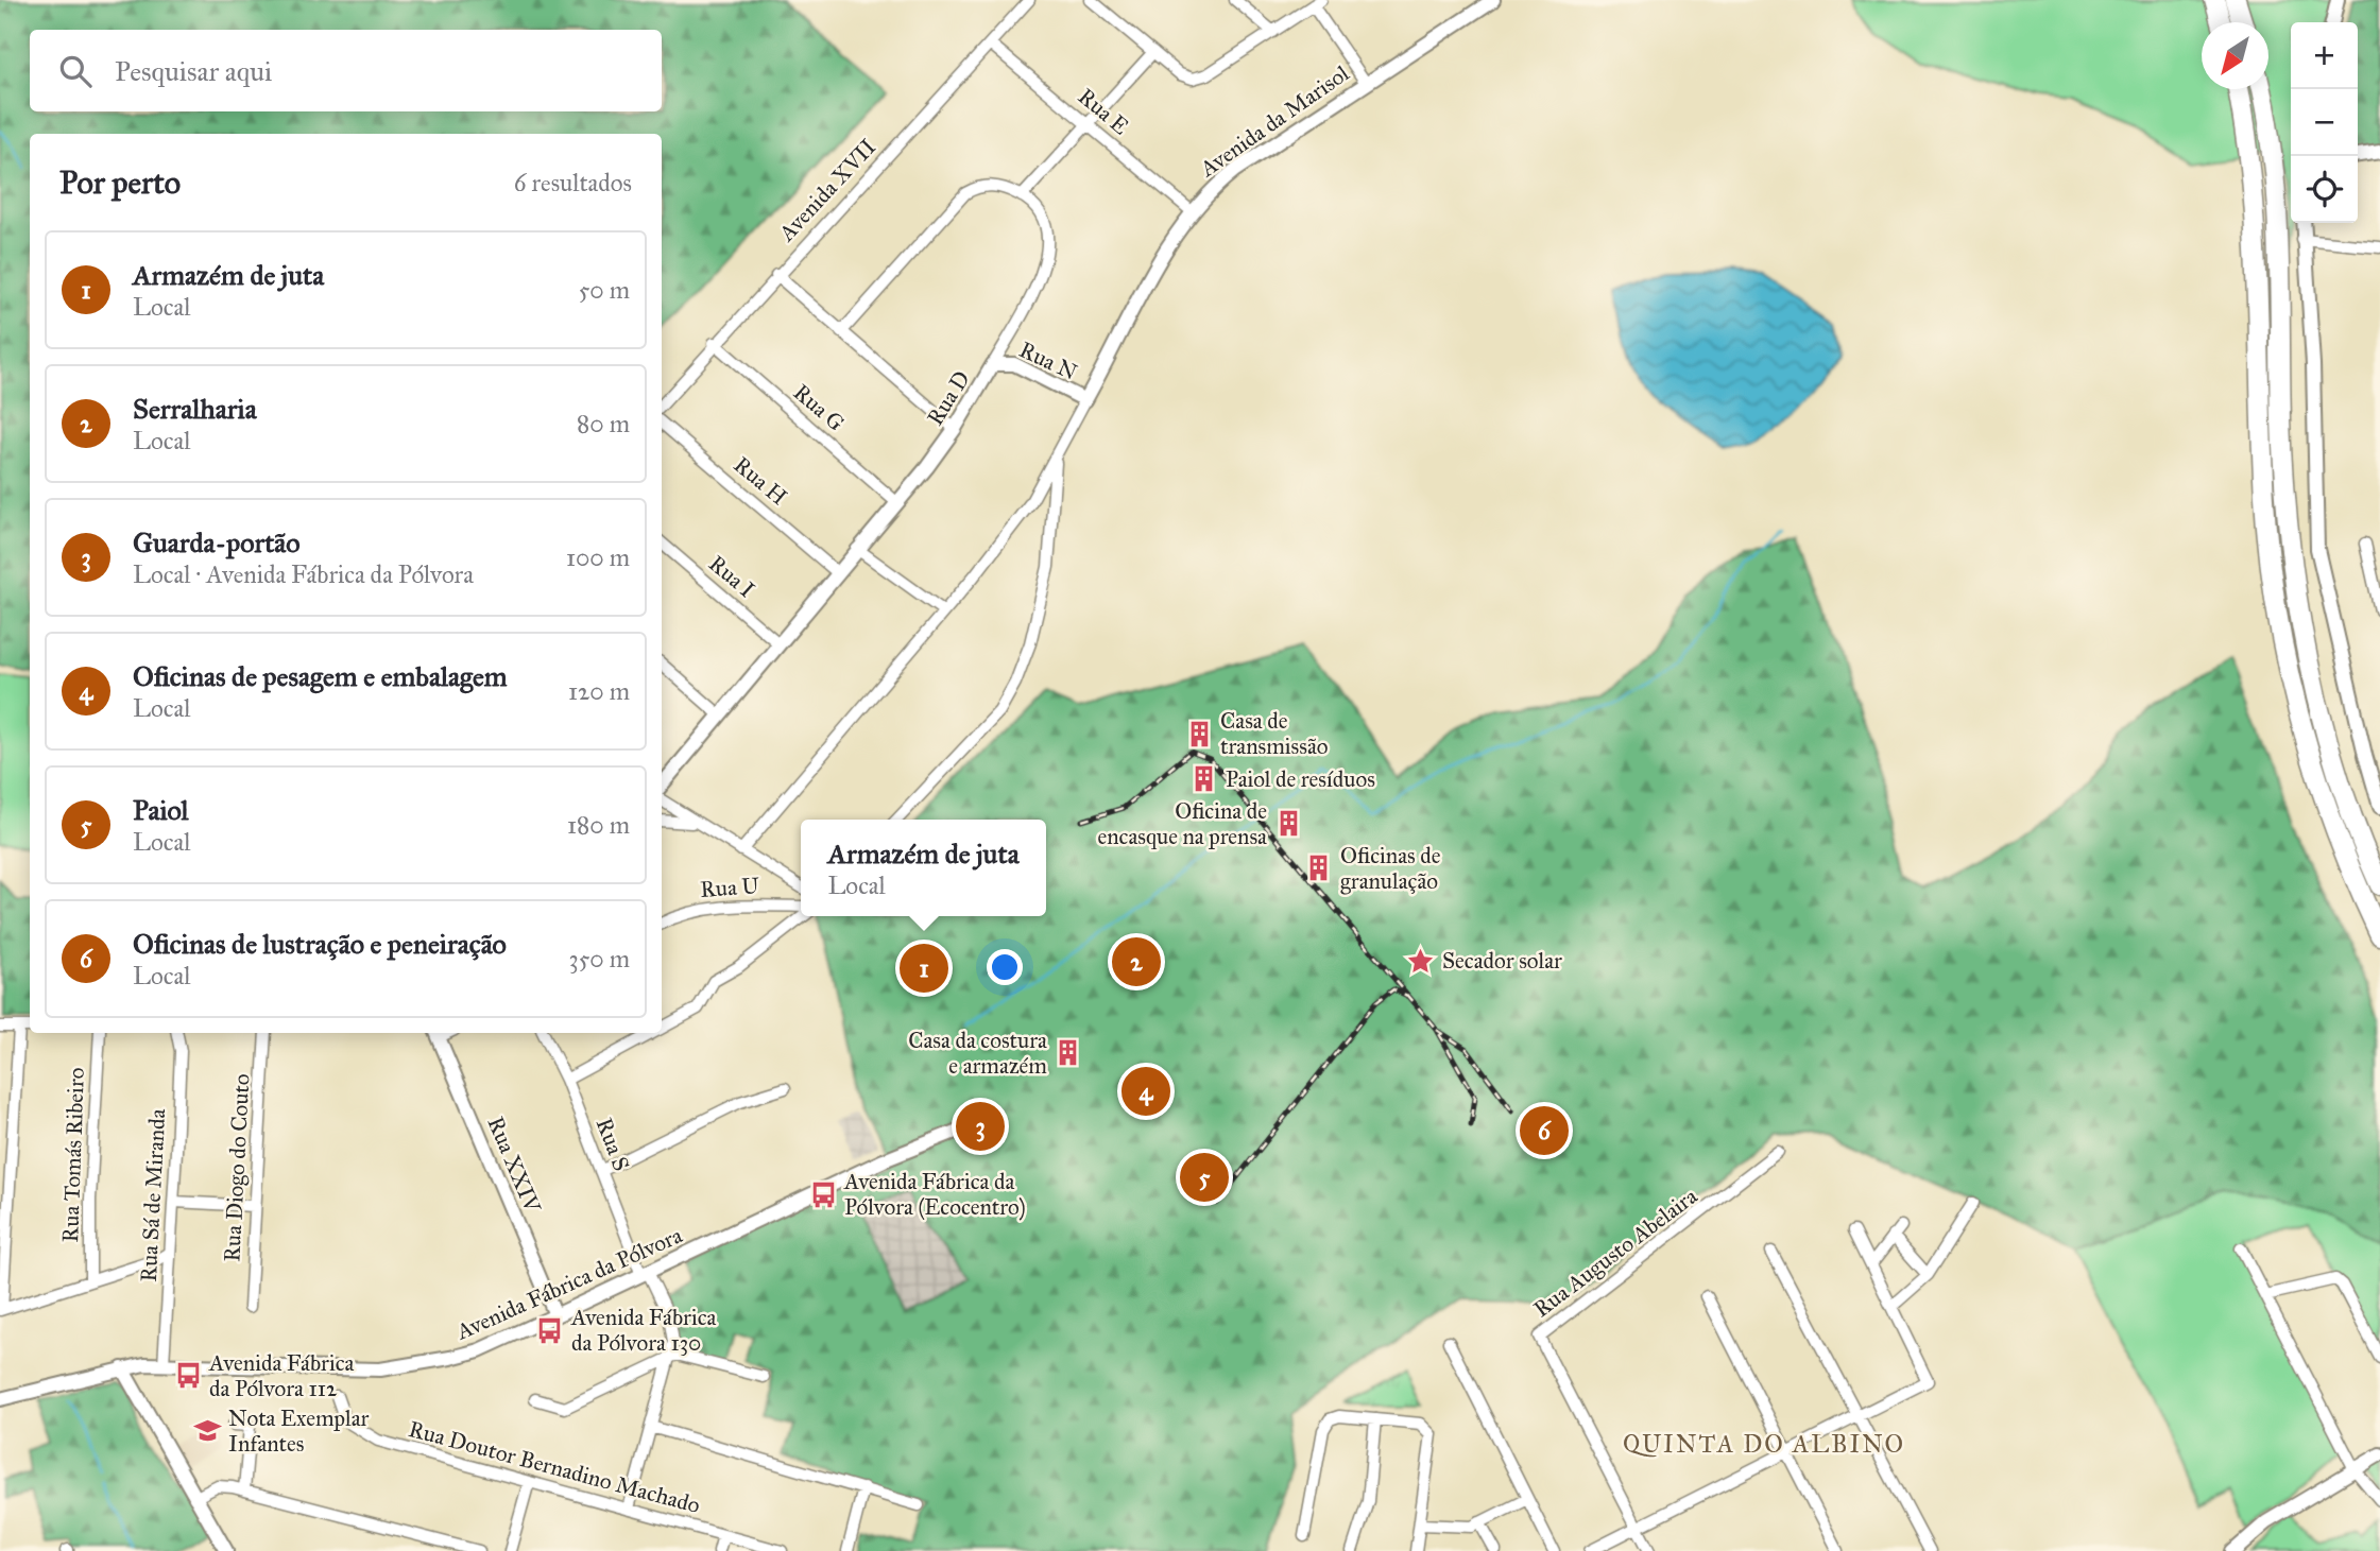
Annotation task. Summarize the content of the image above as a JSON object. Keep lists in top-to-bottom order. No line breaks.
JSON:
{"streets":{"street":["Rua E","Avenida da Marisol","Avenida XVII","Rua N","Rua D","Rua G","Rua H","Rua I","Rua U","Rua S","Rua Tomás Ribeiro","Rua XXIV","Rua Diogo do Couto","Rua Sá de Miranda","Rua Augusto Abelaira","Avenida Fábrica da Pólvora","Rua Doutor Bernadino Machado"]},"crossings":[["Rua E","Avenida da Marisol"],["Rua E","Avenida XVII"],["Avenida da Marisol","Rua N"],["Avenida XVII","Rua G"],["Rua N","Rua D"],["Rua D","Rua G"],["Rua D","Rua H"],["Rua D","Rua I"],["Rua S","Avenida Fábrica da Pólvora"],["Rua S","Rua Doutor Bernadino Machado"],["Rua XXIV","Avenida Fábrica da Pólvora"],["Rua Sá de Miranda","Avenida Fábrica da Pólvora"]],"districts":["QUINTA DO ALBINO"],"places":{"building":["Casa de transmissão","Paiol de resíduos","Oficina de encasque na prensa","Oficinas de granulação","Casa da costura e armazém"],"place":["Secador solar"],"bus stop":["Avenida Fábrica da Pólvora (Ecocentro)","Avenida Fábrica da Pólvora 130","Avenida Fábrica da Pólvora 112"],"school or university":["Nota Exemplar Infantes"]},"north":"bottom left","page":{"map_buttons":["+","−"],"search":"Pesquisar aqui","heading":["Por perto","6 resultados"],"list":[{"mark":"1","name":"Armazém de juta","note":"Local","value":"50 m"},{"mark":"2","name":"Serralharia","note":"Local","value":"80 m"},{"mark":"3","name":"Guarda-portão","note":"Local · Avenida Fábrica da Pólvora","value":"100 m"},{"mark":"4","name":"Oficinas de pesagem e embalagem","note":"Local","value":"120 m"},{"mark":"5","name":"Paiol","note":"Local","value":"180 m"},{"mark":"6","name":"Oficinas de lustração e peneiração","note":"Local","value":"350 m"}],"popup":["Armazém de juta","Local"],"pins":["2","1","4","3","6","5"]}}
